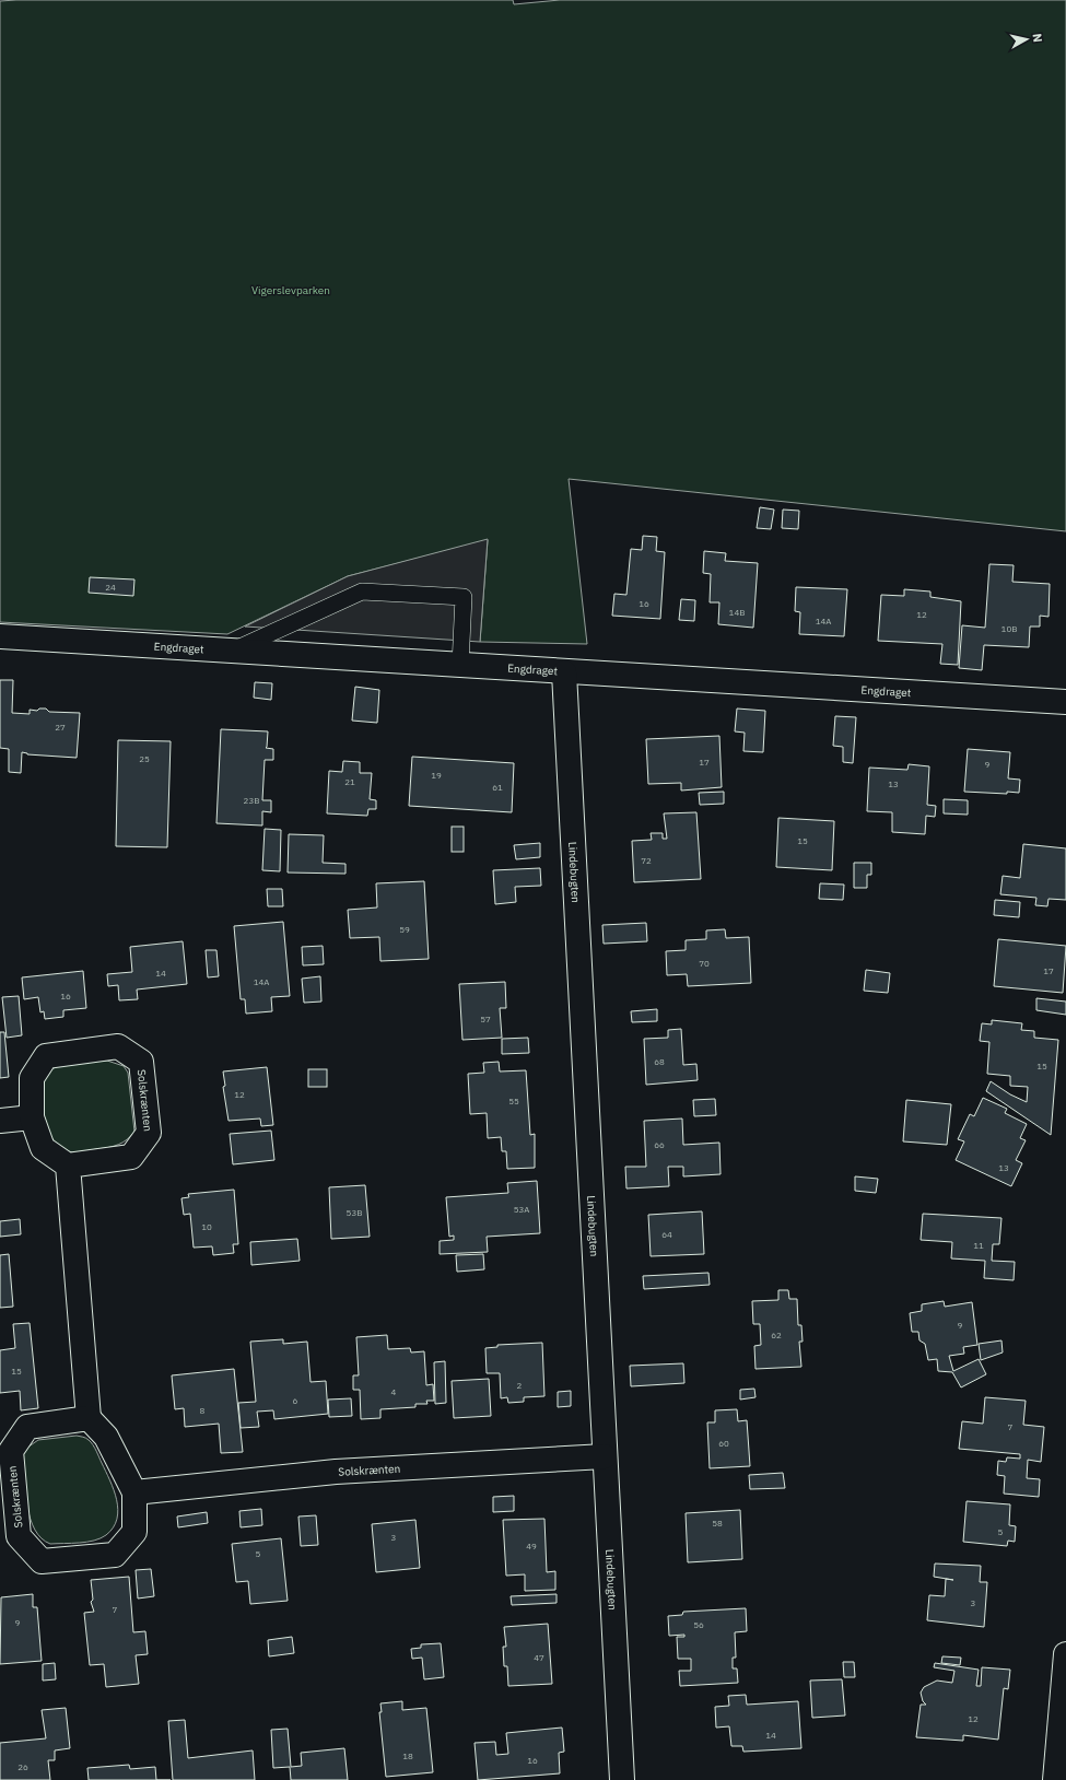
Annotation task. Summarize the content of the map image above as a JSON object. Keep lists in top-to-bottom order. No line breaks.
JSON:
{"streets":{"street":["Engdraget","Lindebugten","Solskrænten"]},"crossings":[["Engdraget","Lindebugten"],["Lindebugten","Solskrænten"]],"parks":["Vigerslevparken"],"house_numbers":["24","16","14B","12","14A","10B","27","25","17","9","19","21","13","61","23B","15","72","59","70","17","14","14A","16","57","68","15","12","55","66","13","53A","53B","10","64","11","9","62","15","2","4","6","8","7","60","58","5","3","49","5","3","7","9","56","47","12","14","18","16","26"],"north":"right"}
